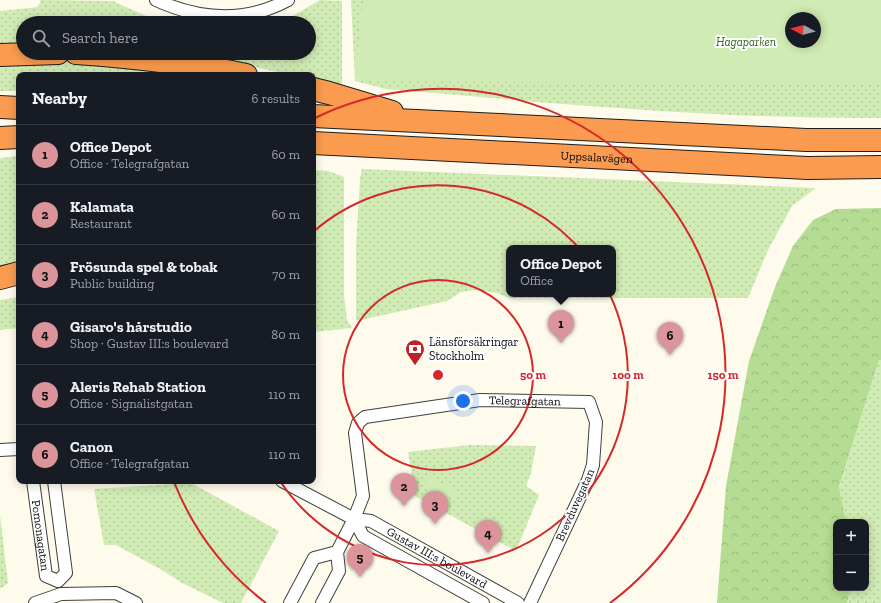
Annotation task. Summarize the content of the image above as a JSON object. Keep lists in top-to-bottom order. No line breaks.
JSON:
{"streets":{"highway":["Uppsalavägen"],"street":["Telegrafgatan","Brevduvegatan","Pomonagatan","Gustav III:s boulevard"]},"crossings":[["Telegrafgatan","Brevduvegatan"],["Telegrafgatan","Gustav III:s boulevard"]],"parks":["Hagaparken"],"places":{"bank":["Länsförsäkringar Stockholm"]},"north":"left","page":{"search":"Search here","heading":["Nearby","6 results"],"list":[{"mark":"1","name":"Office Depot","note":"Office · Telegrafgatan","value":"60 m"},{"mark":"2","name":"Kalamata","note":"Restaurant","value":"60 m"},{"mark":"3","name":"Frösunda spel & tobak","note":"Public building","value":"70 m"},{"mark":"4","name":"Gisaro's hårstudio","note":"Shop · Gustav III:s boulevard","value":"80 m"},{"mark":"5","name":"Aleris Rehab Station","note":"Office · Signalistgatan","value":"110 m"},{"mark":"6","name":"Canon","note":"Office · Telegrafgatan","value":"110 m"}],"popup":["Office Depot","Office"],"pins":["1","6","2","3","4","5"],"map_buttons":["+","−"]},"rings":["50 m","100 m","150 m"]}
